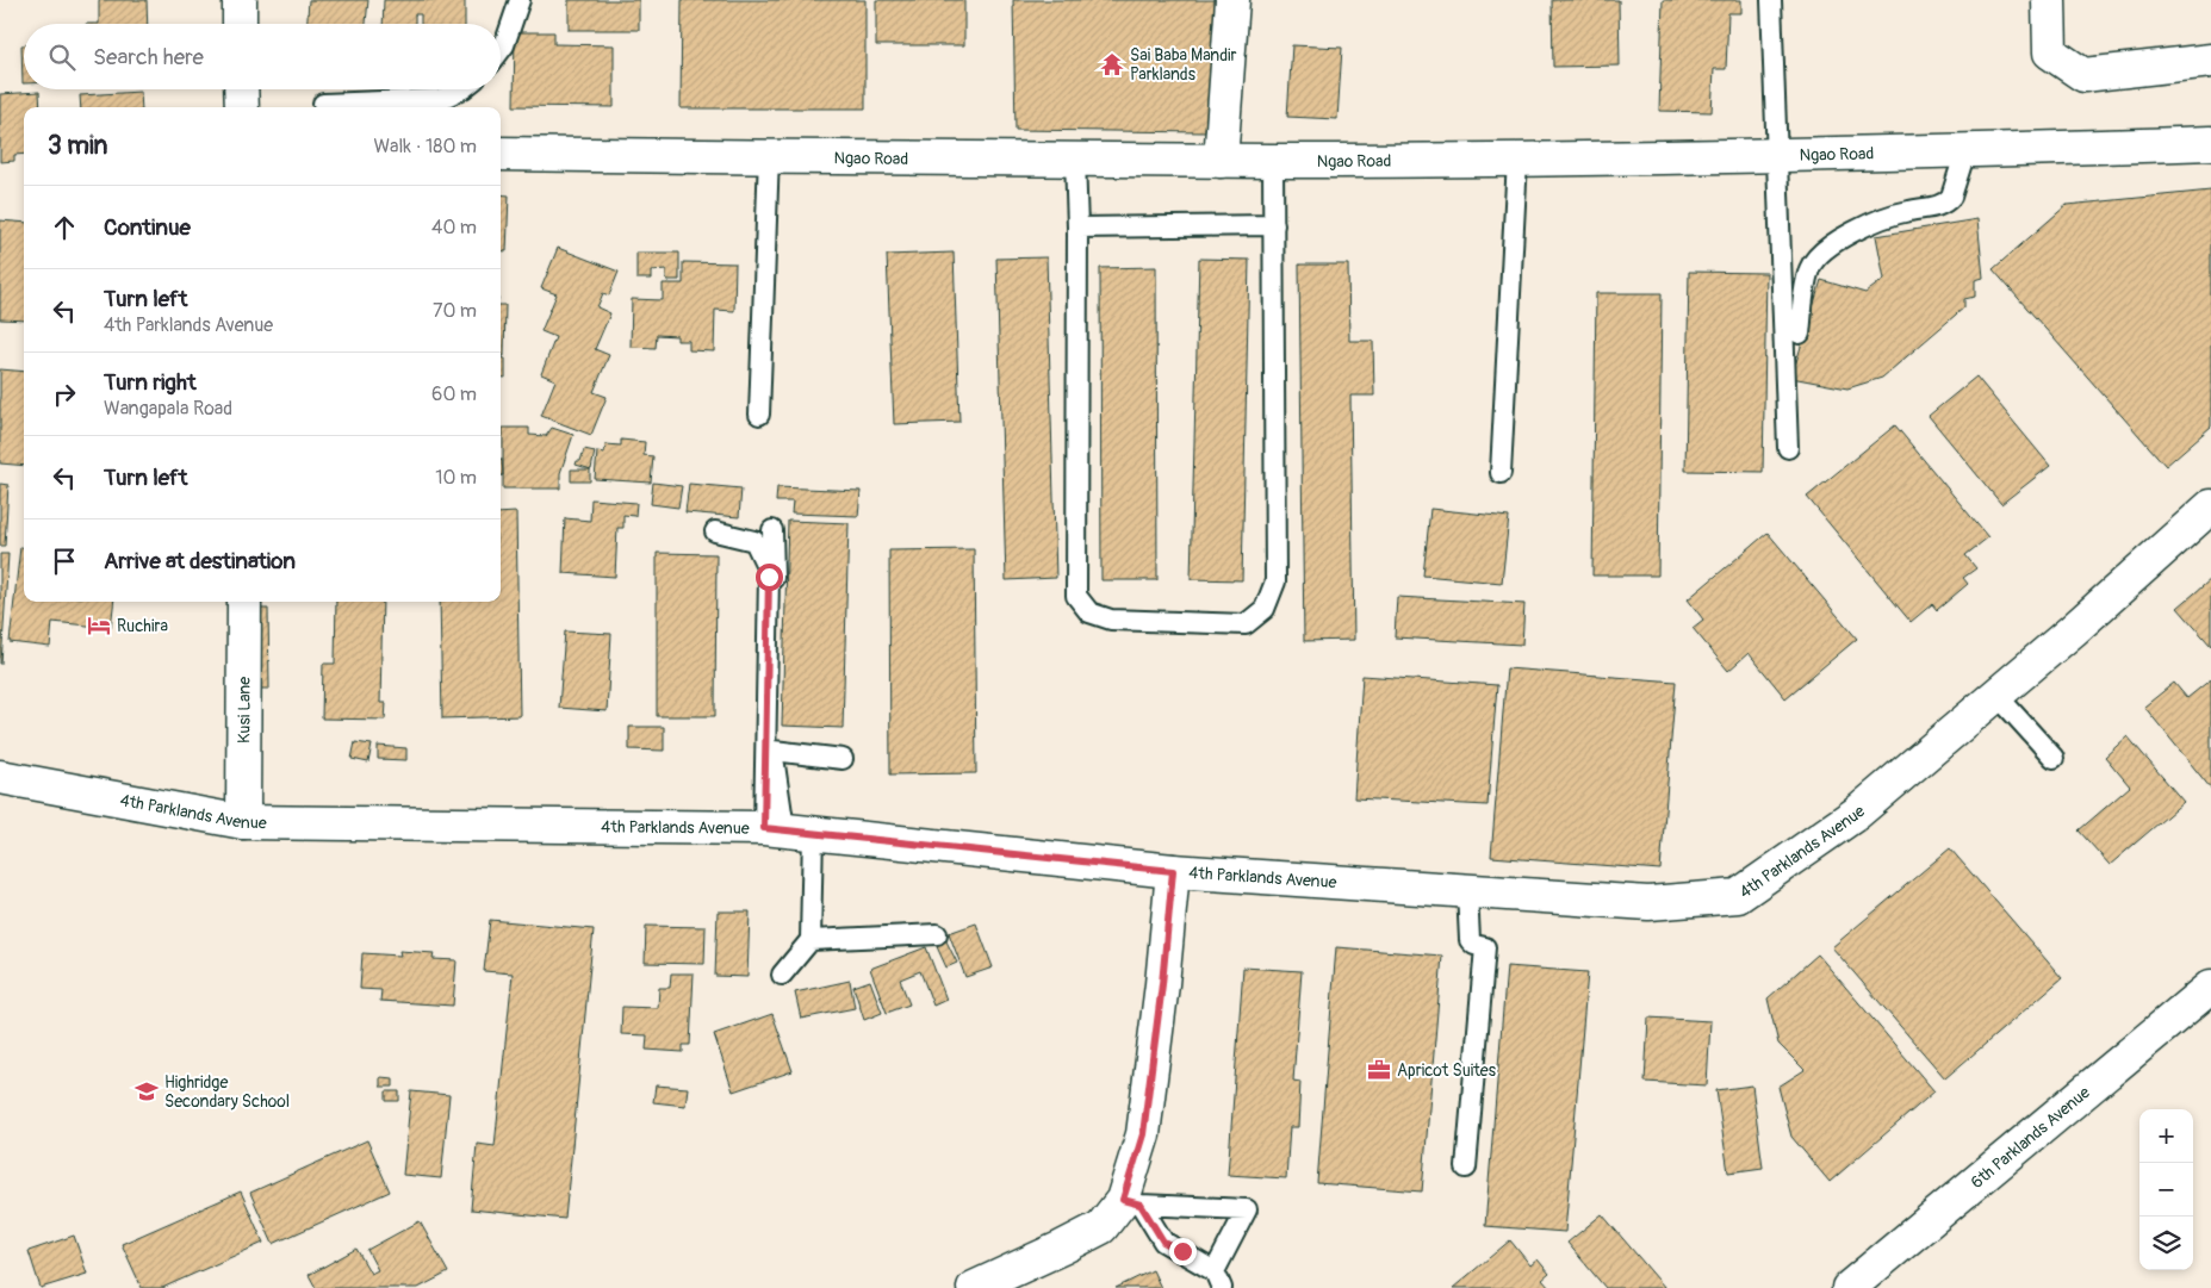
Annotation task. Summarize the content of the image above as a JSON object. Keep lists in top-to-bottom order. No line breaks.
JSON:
{"streets":{"street":["Ngao Road","Kusi Lane","4th Parklands Avenue","6th Parklands Avenue"]},"crossings":[["Kusi Lane","4th Parklands Avenue"]],"places":{"temple":["Sai Baba Mandir Parklands"],"hotel":["Ruchira"],"office":["Apricot Suites"],"school or university":["Highridge Secondary School"]},"page":{"search":"Search here","heading":["3 min","Walk · 180 m"],"list":[["Continue","40 m"],["Turn left","4th Parklands Avenue","70 m"],["Turn right","Wangapala Road","60 m"],["Turn left","10 m"],"Arrive at destination"],"map_buttons":["+","−"]}}
